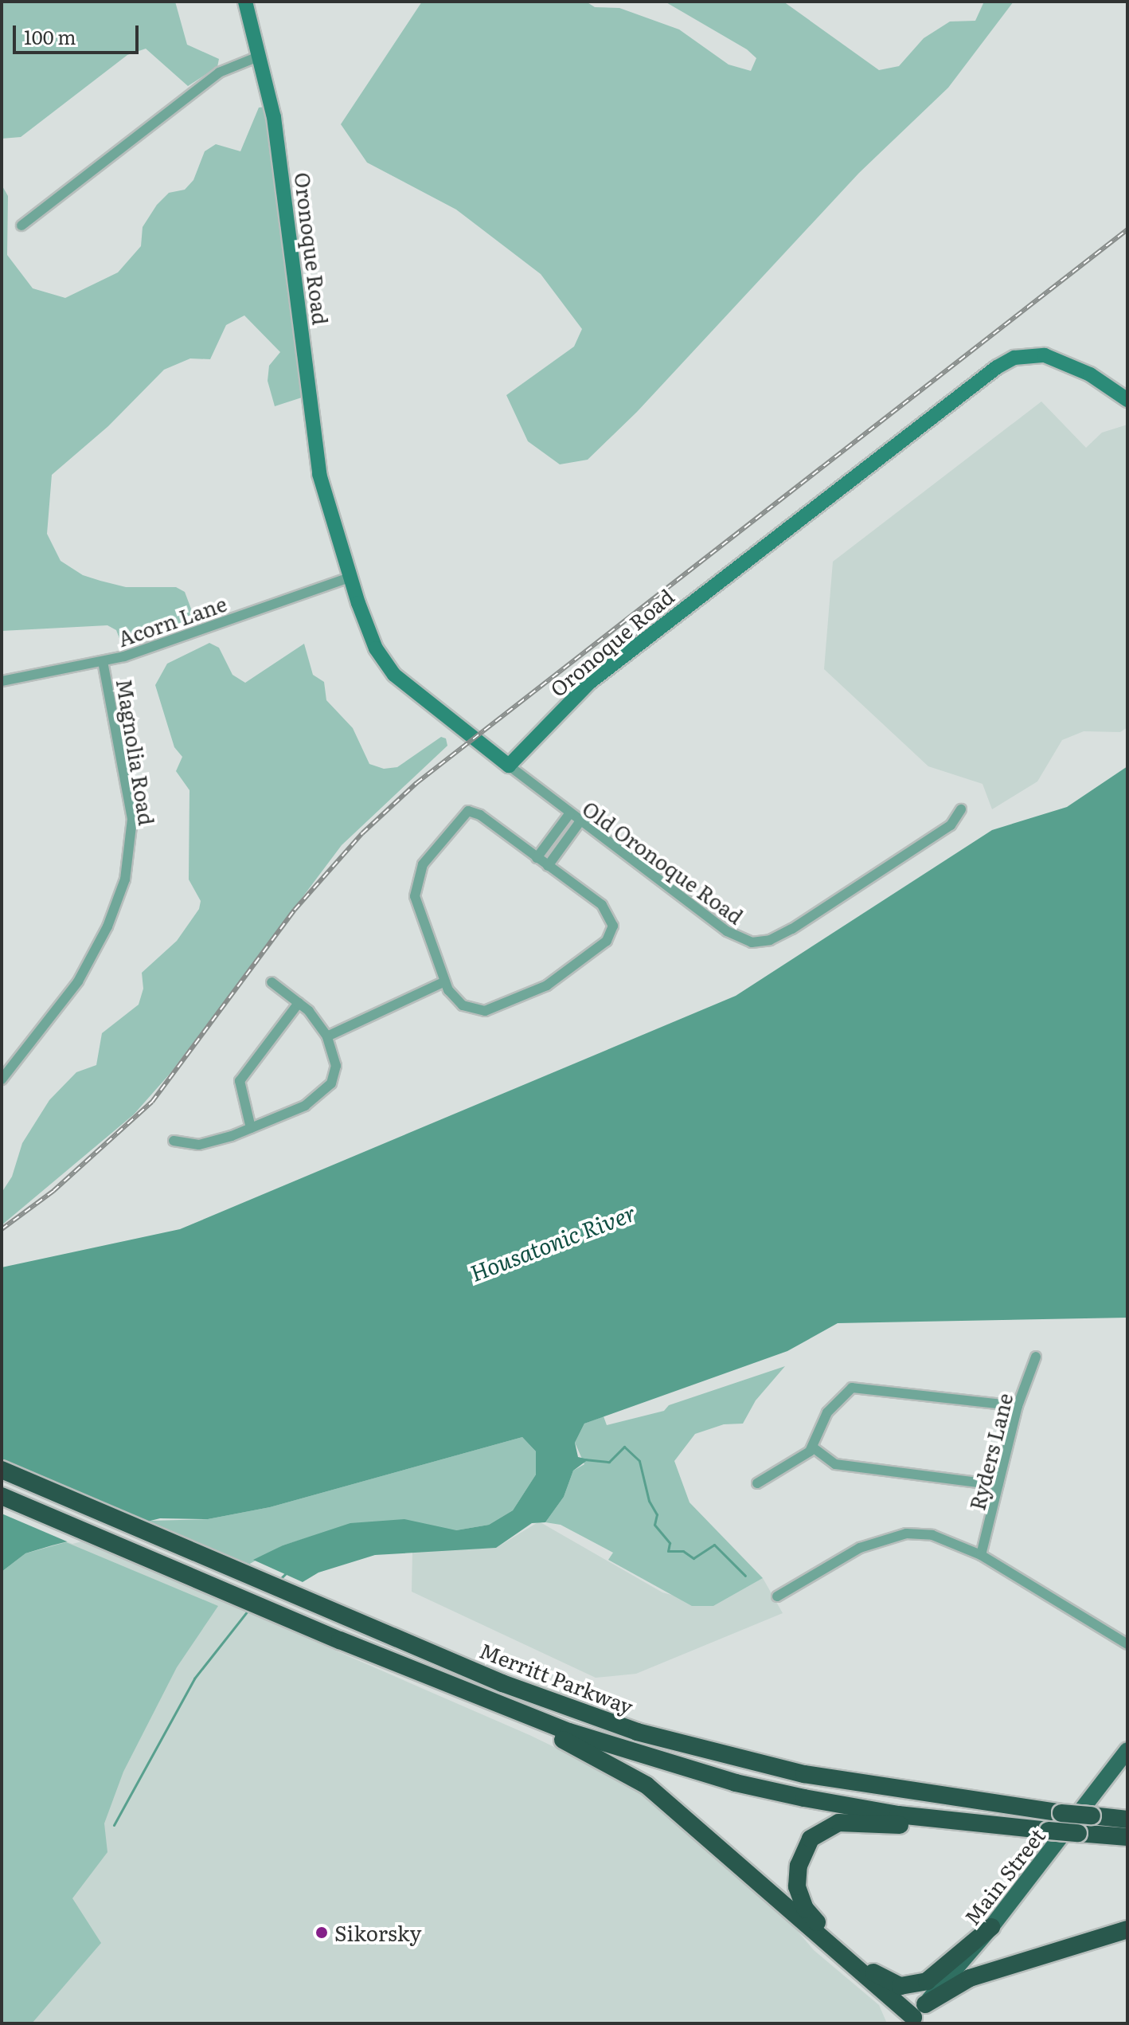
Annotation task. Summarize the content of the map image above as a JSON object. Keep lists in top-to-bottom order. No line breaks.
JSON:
{"streets":{"highway":["Merritt Parkway"],"main road":["Main Street"],"street":["Oronoque Road","Acorn Lane","Magnolia Road","Old Oronoque Road","Ryders Lane"]},"crossings":[["Oronoque Road","Acorn Lane"],["Oronoque Road","Old Oronoque Road"],["Acorn Lane","Magnolia Road"]],"water":["Housatonic River"],"places":["Sikorsky"],"scale_bar":"100 m"}
